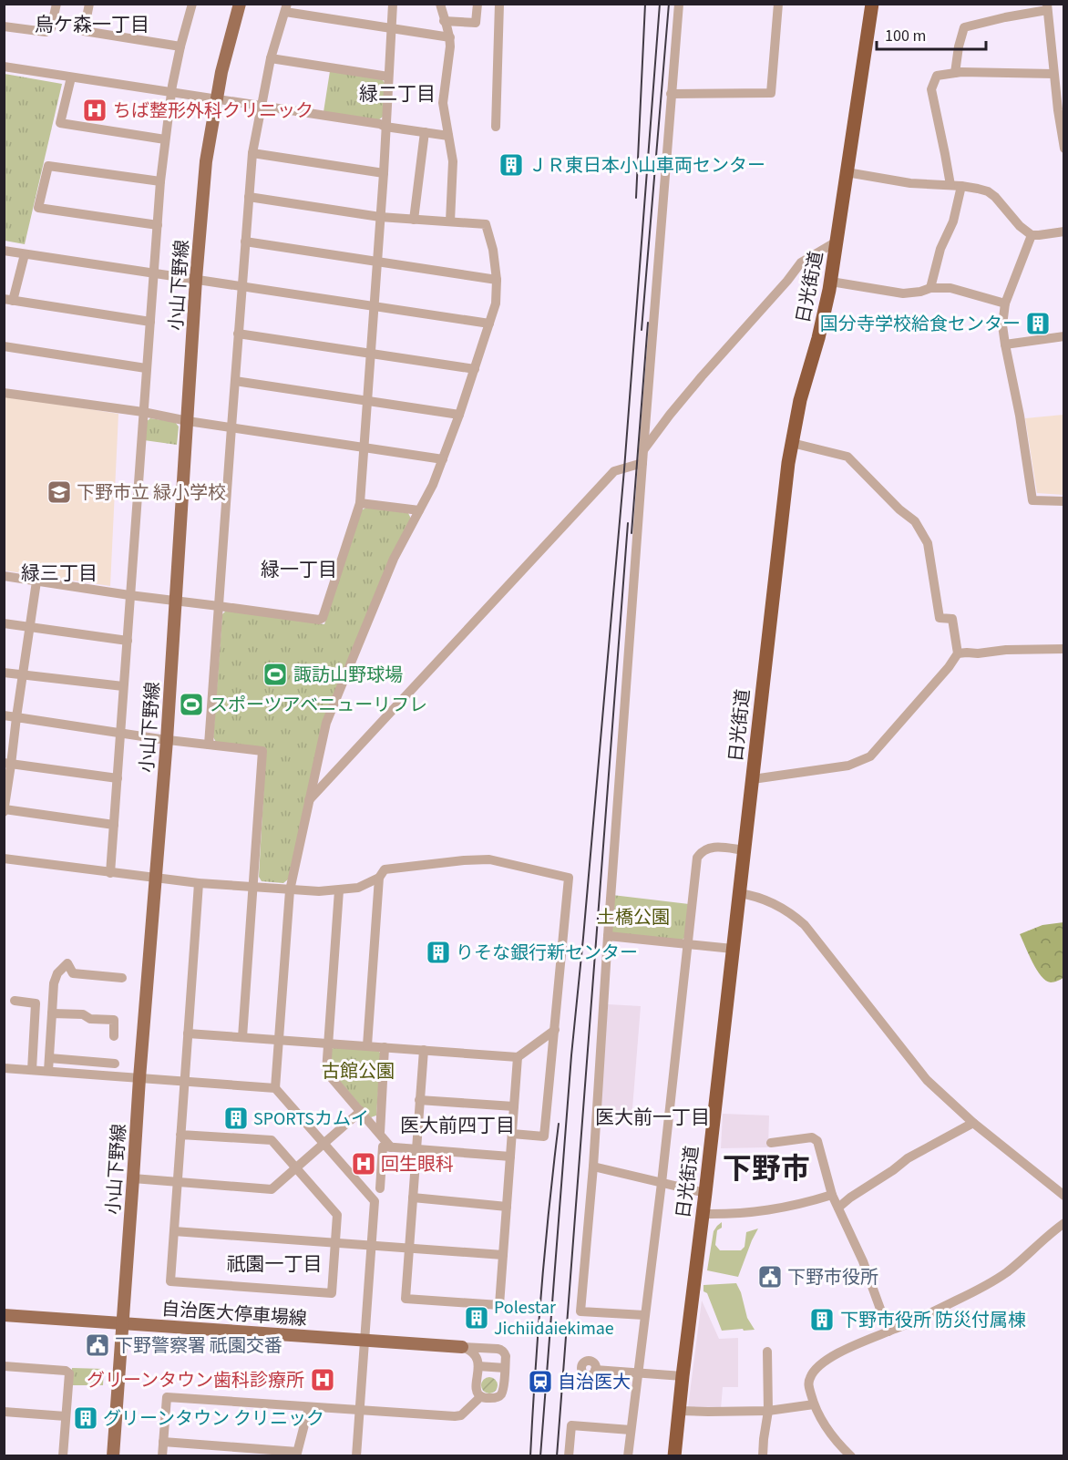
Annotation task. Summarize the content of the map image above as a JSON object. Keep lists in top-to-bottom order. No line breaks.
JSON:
{"streets":{"highway":["日光街道"],"main road":["小山下野線","自治医大停車場線"]},"crossings":[["小山下野線","自治医大停車場線"]],"districts":["烏ケ森一丁目","緑二丁目","緑一丁目","緑三丁目","医大前一丁目","医大前四丁目","下野市","祇園一丁目"],"parks":["土橋公園","古館公園"],"places":{"hospital":["ちば整形外科クリニック","回生眼科","グリーンタウン歯科診療所"],"building":["ＪＲ東日本小山車両センター","国分寺学校給食センター","りそな銀行新センター","SPORTSカムイ","Polestar Jichiidaiekimae","下野市役所 防災付属棟","グリーンタウン クリニック"],"school or university":["下野市立 緑小学校"],"sports":["諏訪山野球場","スポーツアベニューリフレ"],"public building":["下野市役所","下野警察署 祇園交番"],"station":["自治医大"]},"scale_bar":"100 m"}
